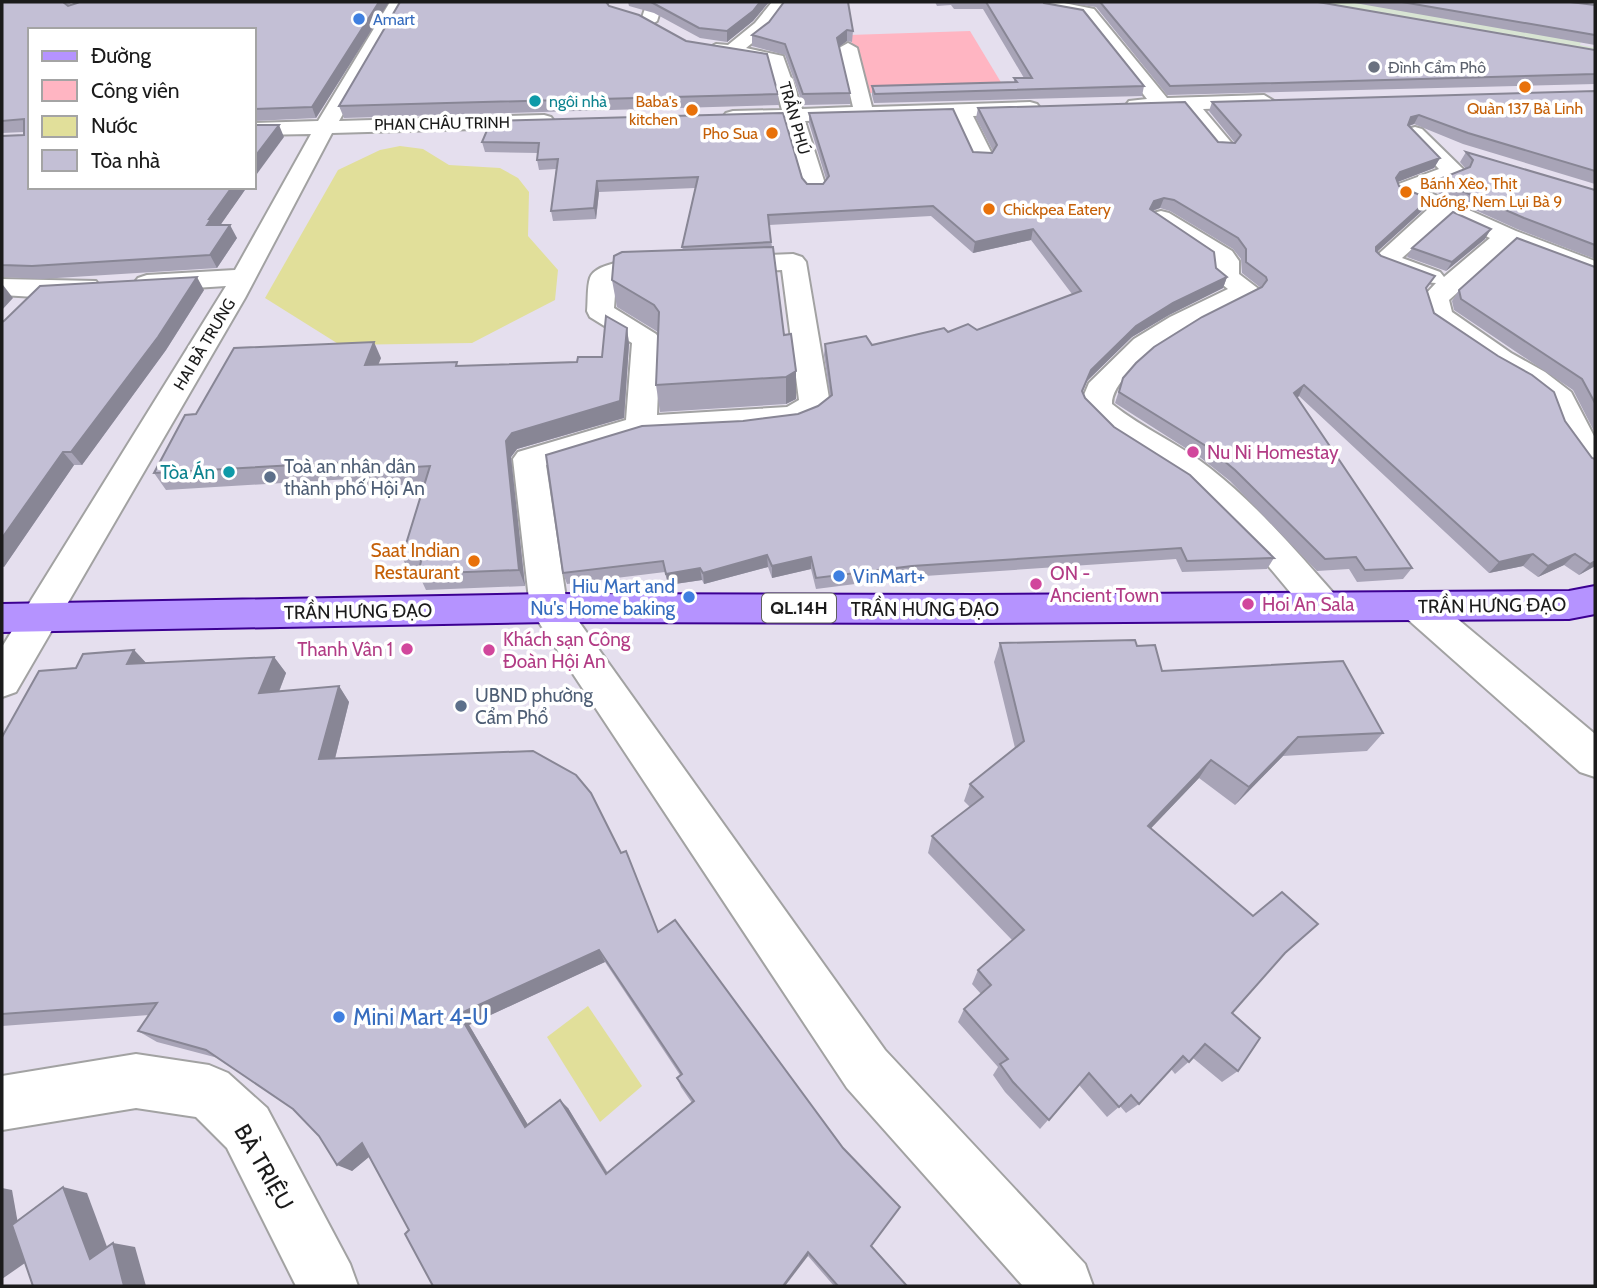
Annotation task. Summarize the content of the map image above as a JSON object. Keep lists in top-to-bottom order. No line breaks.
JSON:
{"streets":{"main road":["TRẦN HƯNG ĐẠO","QL.14H"],"street":["TRẦN PHÚ","PHAN CHÂU TRINH","HAI BÀ TRƯNG","BÀ TRIỆU"]},"crossings":[["PHAN CHÂU TRINH","HAI BÀ TRƯNG"],["HAI BÀ TRƯNG","TRẦN HƯNG ĐẠO"]],"places":["Amart","Đình Cẩm Phô","Quàn 137 Bà Linh","ngôi nhà","Baba's kitchen","Pho Sua","Bánh Xèo, Thịt Nướng, Nem Lụi Bà 9","Chickpea Eatery","Nu Ni Homestay","Tòa Án","Toà an nhân dân thành phố Hội An","Saat Indian Restaurant","VinMart+","ON - Ancient Town","Hiu Mart and Nu's Home baking","Hoi An Sala","Thanh Vân 1","Khách sạn Công Đoàn Hội An","UBND phường Cẩm Phổ","Mini Mart 4-U"],"legend":["Đường","Công viên","Nước","Tòa nhà"]}
